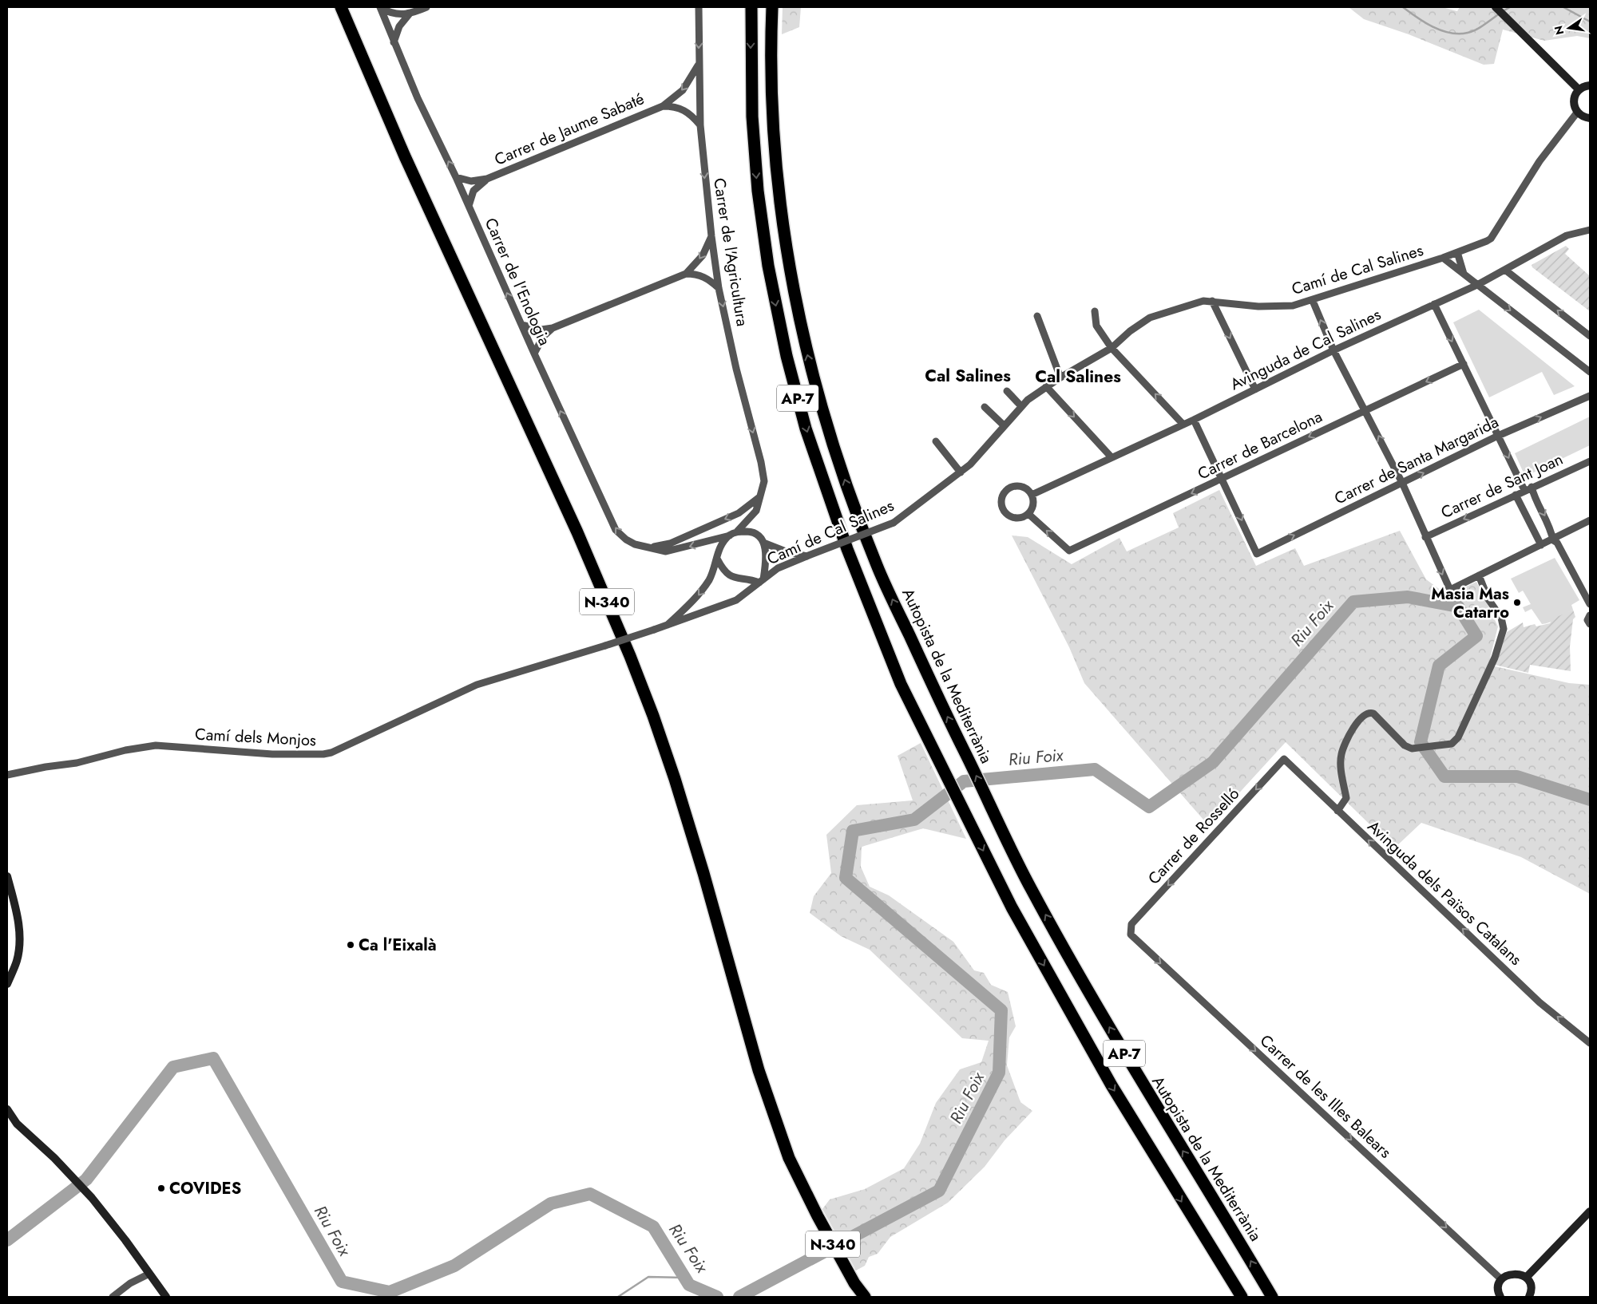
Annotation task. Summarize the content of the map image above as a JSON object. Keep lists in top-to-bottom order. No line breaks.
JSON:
{"streets":{"highway":["AP-7","N-340","Autopista de la Mediterrània"],"street":["Carrer de Jaume Sabaté","Carrer de l'Agricultura","Camí de Cal Salines","Carrer de l'Enologia","Avinguda de Cal Salines","Carrer de Barcelona","Carrer de Santa Margarida","Carrer de Sant Joan","Camí dels Monjos","Carrer de Rosselló","Avinguda dels Països Catalans","Carrer de les Illes Balears"]},"crossings":[["Carrer de Jaume Sabaté","Carrer de l'Agricultura"],["Carrer de Jaume Sabaté","Carrer de l'Enologia"],["Carrer de l'Agricultura","Camí de Cal Salines"],["Carrer de l'Agricultura","Carrer de l'Enologia"],["Camí de Cal Salines","Carrer de l'Enologia"],["Camí de Cal Salines","Camí dels Monjos"],["Avinguda de Cal Salines","Carrer de Barcelona"],["Carrer de Barcelona","Carrer de Santa Margarida"],["Carrer de Rosselló","Avinguda dels Països Catalans"],["Carrer de Rosselló","Carrer de les Illes Balears"]],"one_way":["Carrer de l'Agricultura","Carrer de l'Enologia","Carrer de Barcelona","Carrer de Santa Margarida","Carrer de Rosselló","Avinguda dels Països Catalans","Carrer de les Illes Balears"],"districts":["Cal Salines","Cal Salines"],"water":["Riu Foix"],"places":["Masia Mas Catarro","Ca l'Eixalà","COVIDES"],"north":"left"}
